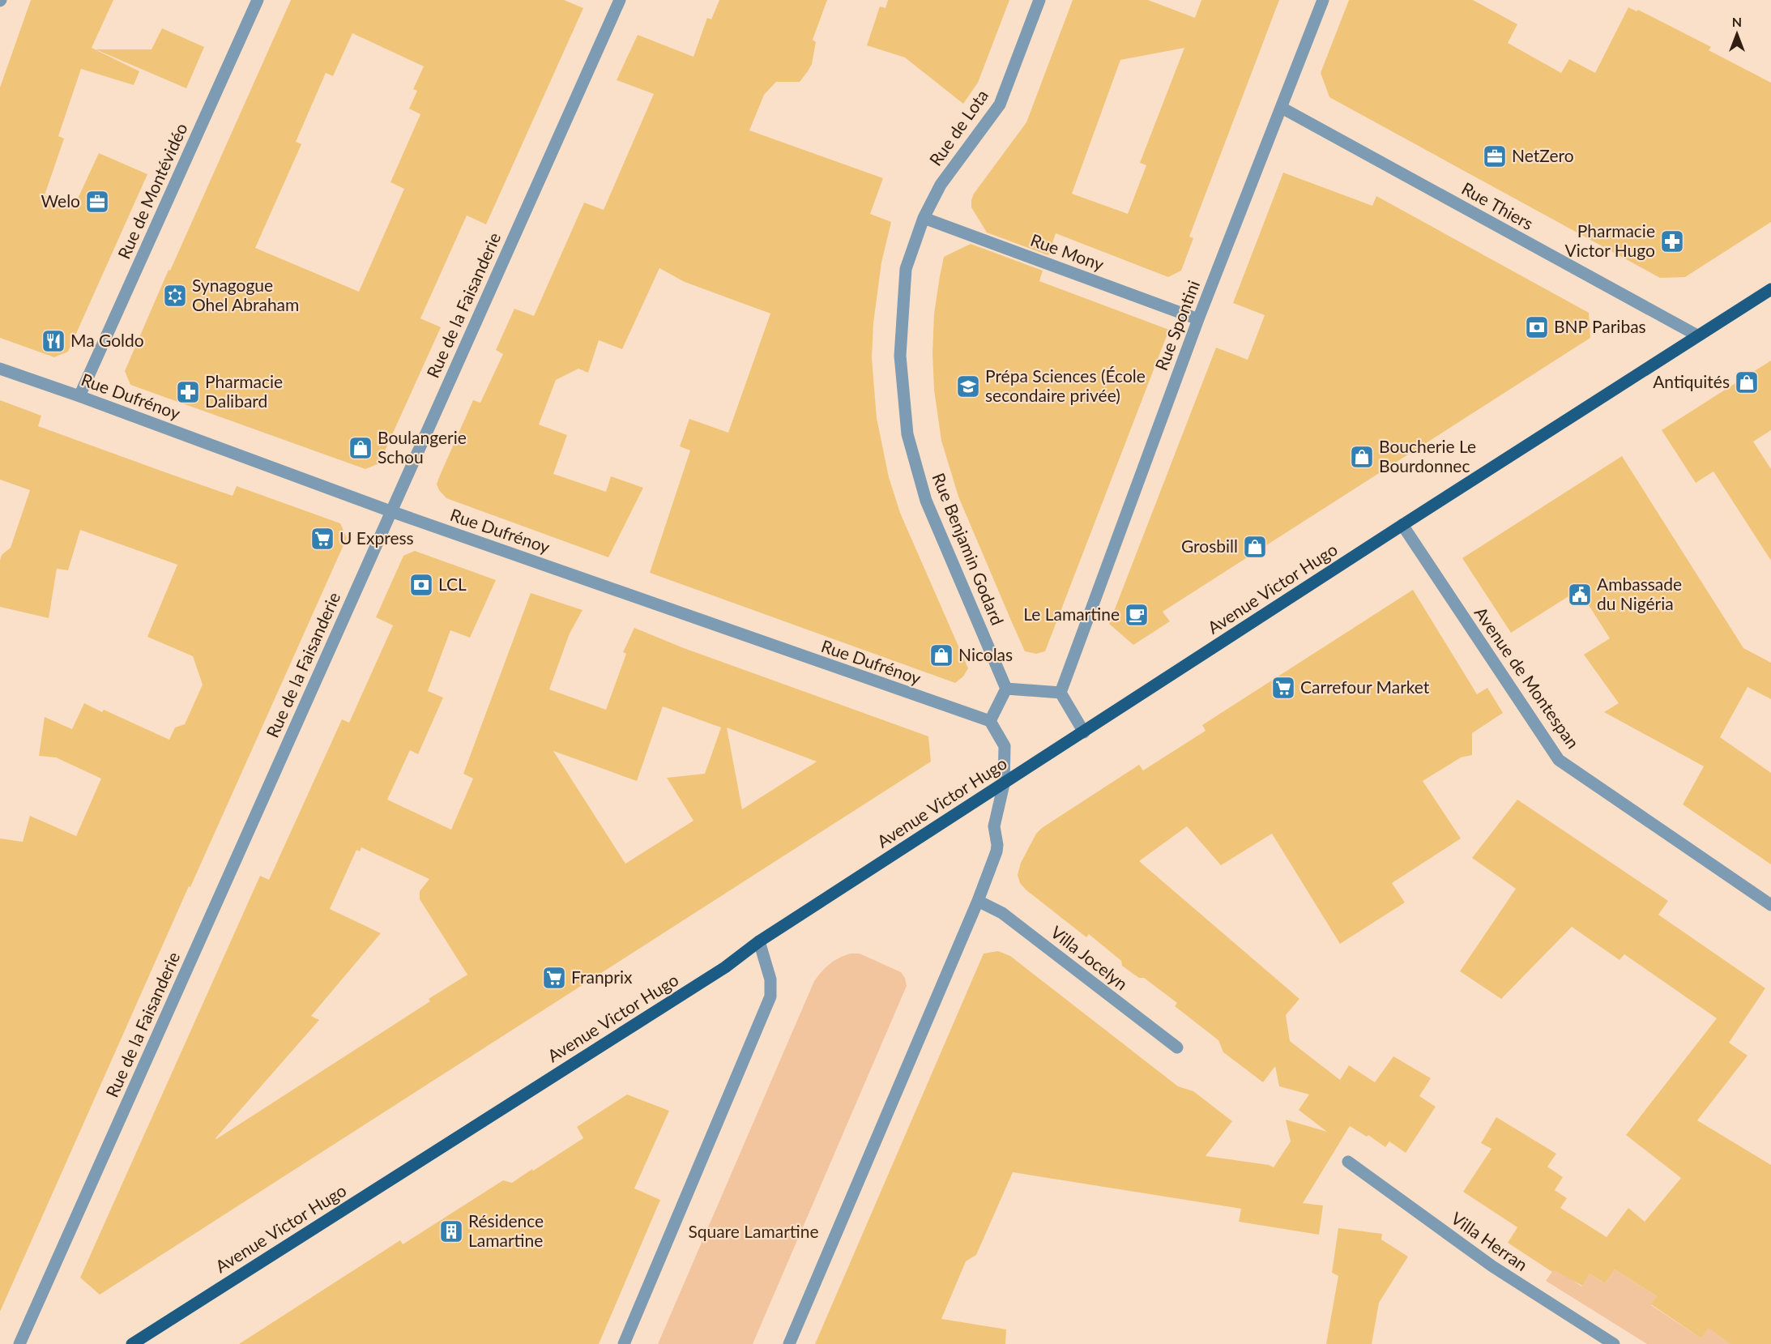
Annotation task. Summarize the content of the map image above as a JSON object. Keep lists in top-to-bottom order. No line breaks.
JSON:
{"streets":{"main road":["Avenue Victor Hugo"],"street":["Rue de Lota","Rue de Montévidéo","Rue Thiers","Rue Mony","Rue de la Faisanderie","Rue Spontini","Rue Dufrénoy","Rue Benjamin Godard","Avenue de Montespan","Villa Jocelyn","Villa Herran"]},"crossings":[["Rue de Lota","Rue Mony"],["Rue de Lota","Rue Benjamin Godard"],["Rue de Montévidéo","Rue Dufrénoy"],["Rue Thiers","Rue Spontini"],["Rue Thiers","Avenue Victor Hugo"],["Rue Mony","Rue Spontini"],["Rue Mony","Rue Benjamin Godard"],["Rue de la Faisanderie","Rue Dufrénoy"],["Avenue Victor Hugo","Avenue de Montespan"]],"parks":["Square Lamartine"],"places":{"office":["NetZero","Welo"],"pharmacy":["Pharmacie Victor Hugo","Pharmacie Dalibard"],"synagogue":["Synagogue Ohel Abraham"],"bank":["BNP Paribas","LCL"],"restaurant":["Ma Goldo"],"shop":["Antiquités","Boulangerie Schou","Boucherie Le Bourdonnec","Grosbill","Nicolas"],"school or university":["Prépa Sciences (École secondaire privée)"],"supermarket":["U Express","Carrefour Market","Franprix"],"public building":["Ambassade du Nigéria"],"cafe":["Le Lamartine"],"building":["Résidence Lamartine"]},"north":"top"}
